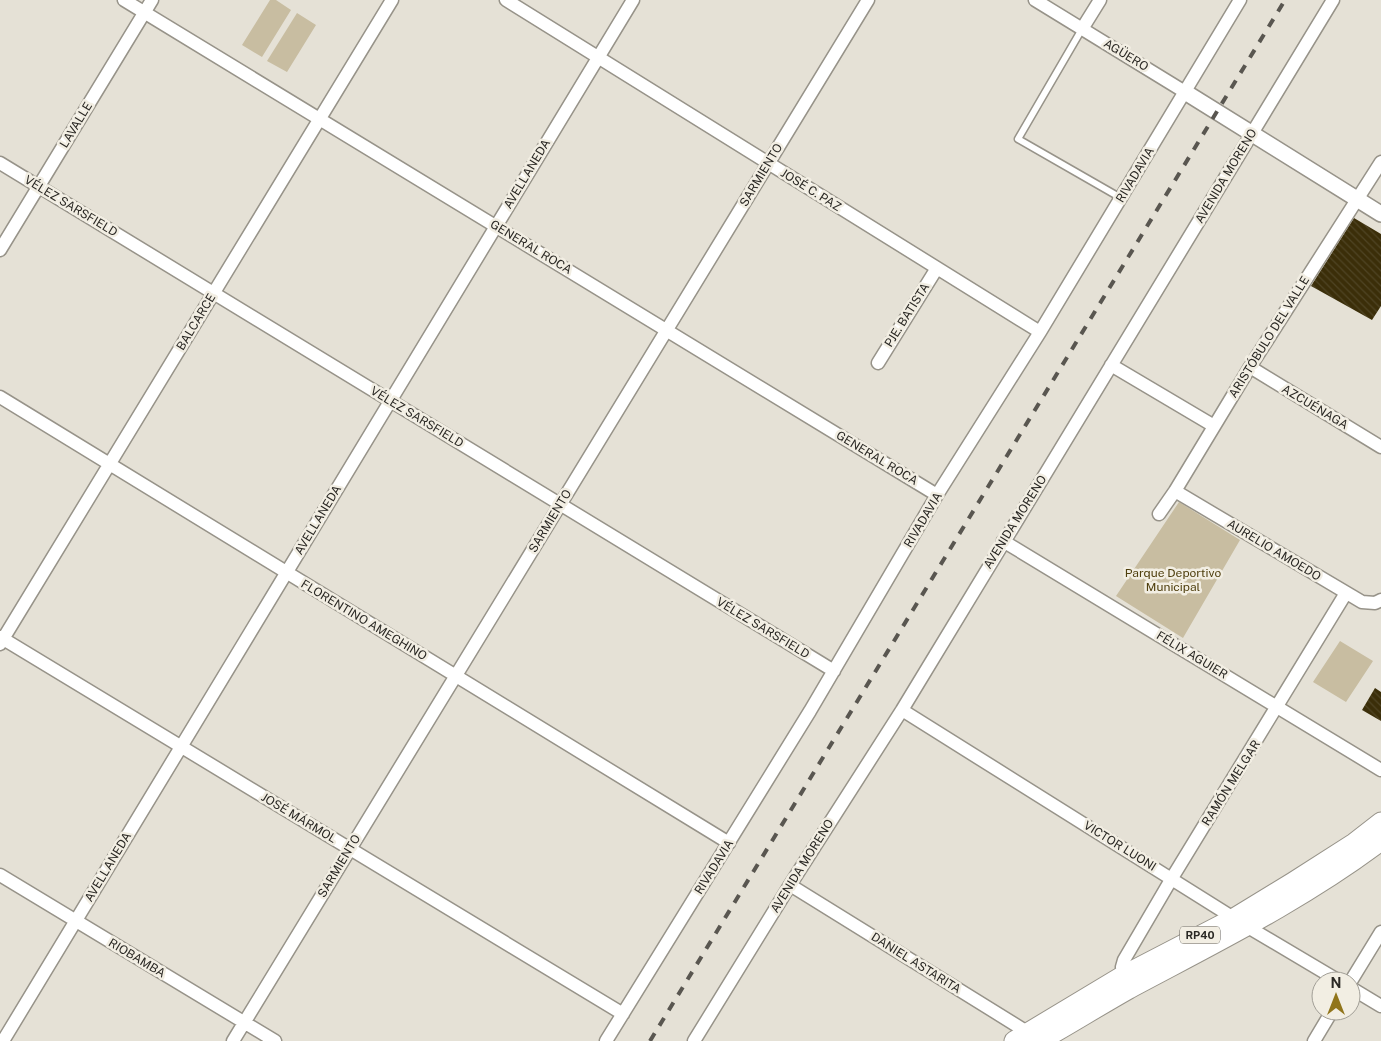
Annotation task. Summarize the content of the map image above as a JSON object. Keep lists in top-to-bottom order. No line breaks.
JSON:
{"streets":{"main road":["RP40"],"street":["AGÜERO","LAVALLE","AVELLANEDA","SARMIENTO","RIVADAVIA","AVENIDA MORENO","JOSÉ C. PAZ","VÉLEZ SARSFIELD","GENERAL ROCA","PJE. BATISTA","BALCARCE","ARISTÓBULO DEL VALLE","AZCUÉNAGA","AURELIO AMOEDO","FLORENTINO AMEGHINO","FÉLIX AGUIER","RAMÓN MELGAR","JOSÉ MÁRMOL","VICTOR LUONI","RIOBAMBA","DANIEL ASTARITA"]},"crossings":[["AGÜERO","RIVADAVIA"],["AGÜERO","AVENIDA MORENO"],["AGÜERO","ARISTÓBULO DEL VALLE"],["LAVALLE","VÉLEZ SARSFIELD"],["LAVALLE","GENERAL ROCA"],["AVELLANEDA","JOSÉ C. PAZ"],["AVELLANEDA","VÉLEZ SARSFIELD"],["AVELLANEDA","GENERAL ROCA"],["AVELLANEDA","FLORENTINO AMEGHINO"],["AVELLANEDA","JOSÉ MÁRMOL"],["AVELLANEDA","RIOBAMBA"],["SARMIENTO","JOSÉ C. PAZ"],["SARMIENTO","VÉLEZ SARSFIELD"],["SARMIENTO","GENERAL ROCA"],["SARMIENTO","FLORENTINO AMEGHINO"],["SARMIENTO","JOSÉ MÁRMOL"],["SARMIENTO","RIOBAMBA"],["RIVADAVIA","JOSÉ C. PAZ"],["RIVADAVIA","VÉLEZ SARSFIELD"],["RIVADAVIA","GENERAL ROCA"],["RIVADAVIA","FLORENTINO AMEGHINO"],["RIVADAVIA","JOSÉ MÁRMOL"],["AVENIDA MORENO","FÉLIX AGUIER"],["AVENIDA MORENO","VICTOR LUONI"],["AVENIDA MORENO","DANIEL ASTARITA"],["JOSÉ C. PAZ","PJE. BATISTA"],["VÉLEZ SARSFIELD","BALCARCE"],["GENERAL ROCA","BALCARCE"],["BALCARCE","FLORENTINO AMEGHINO"],["BALCARCE","JOSÉ MÁRMOL"],["ARISTÓBULO DEL VALLE","AZCUÉNAGA"],["ARISTÓBULO DEL VALLE","AURELIO AMOEDO"],["AURELIO AMOEDO","RAMÓN MELGAR"],["FÉLIX AGUIER","RAMÓN MELGAR"],["RAMÓN MELGAR","VICTOR LUONI"],["RAMÓN MELGAR","RP40"],["VICTOR LUONI","RP40"],["RP40","DANIEL ASTARITA"]],"parks":["Parque Deportivo Municipal"],"north":"top"}
